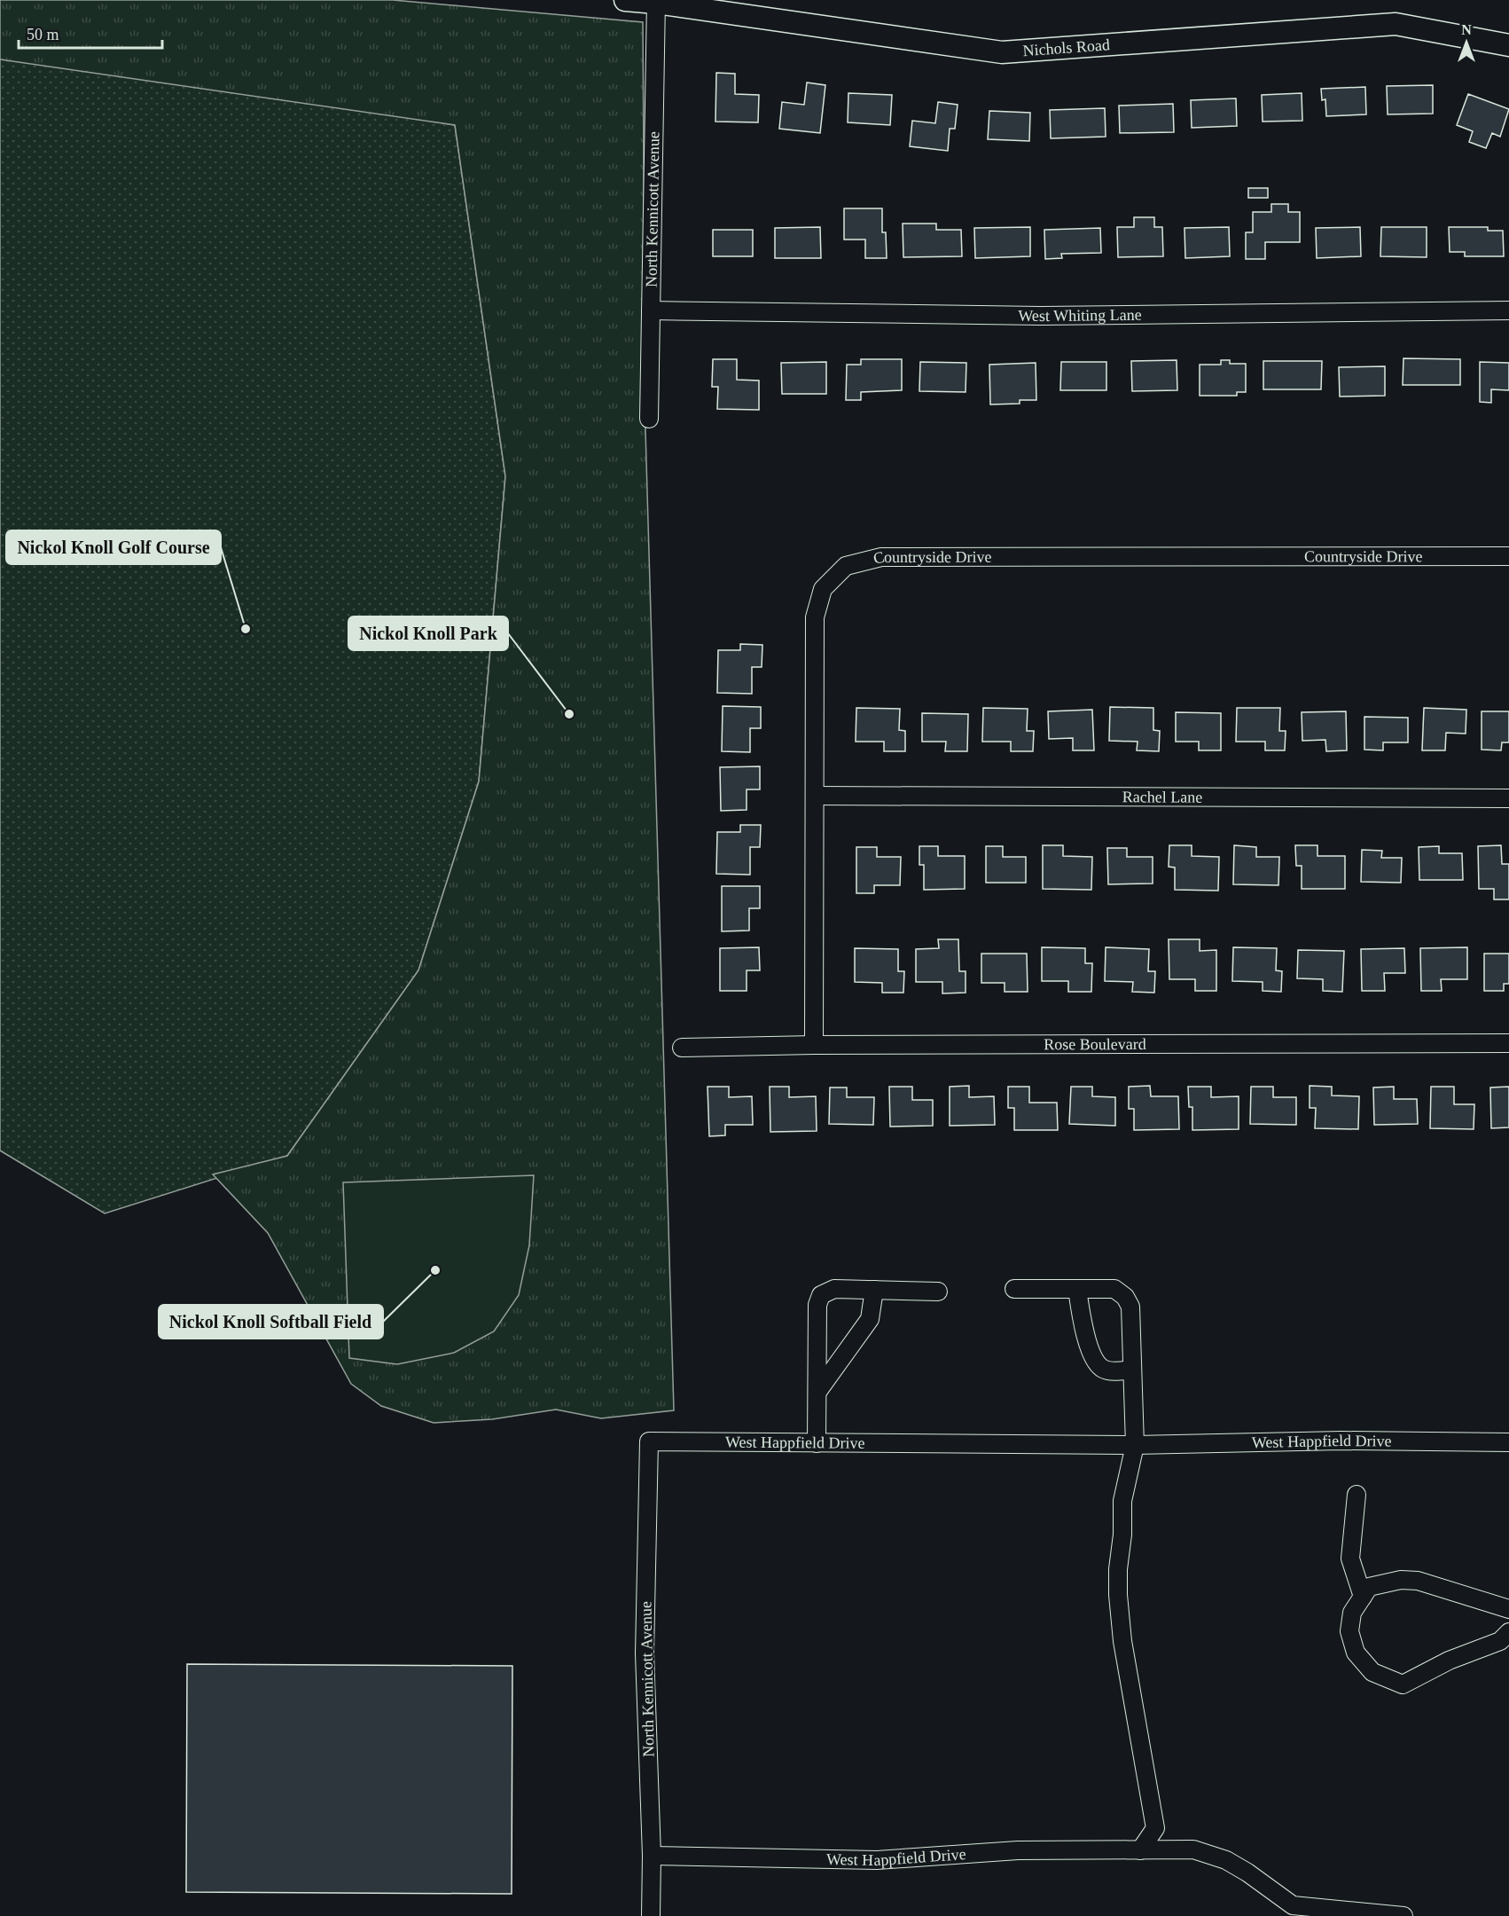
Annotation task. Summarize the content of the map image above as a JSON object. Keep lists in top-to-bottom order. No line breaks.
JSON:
{"streets":{"street":["Nichols Road","North Kennicott Avenue","West Whiting Lane","Countryside Drive","Rachel Lane","Rose Boulevard","West Happfield Drive"]},"crossings":[["Nichols Road","North Kennicott Avenue"],["North Kennicott Avenue","West Whiting Lane"],["North Kennicott Avenue","West Happfield Drive"],["Countryside Drive","Rachel Lane"],["Countryside Drive","Rose Boulevard"]],"places":["Nickol Knoll Golf Course","Nickol Knoll Park","Nickol Knoll Softball Field"],"scale_bar":"50 m","north":"top"}
